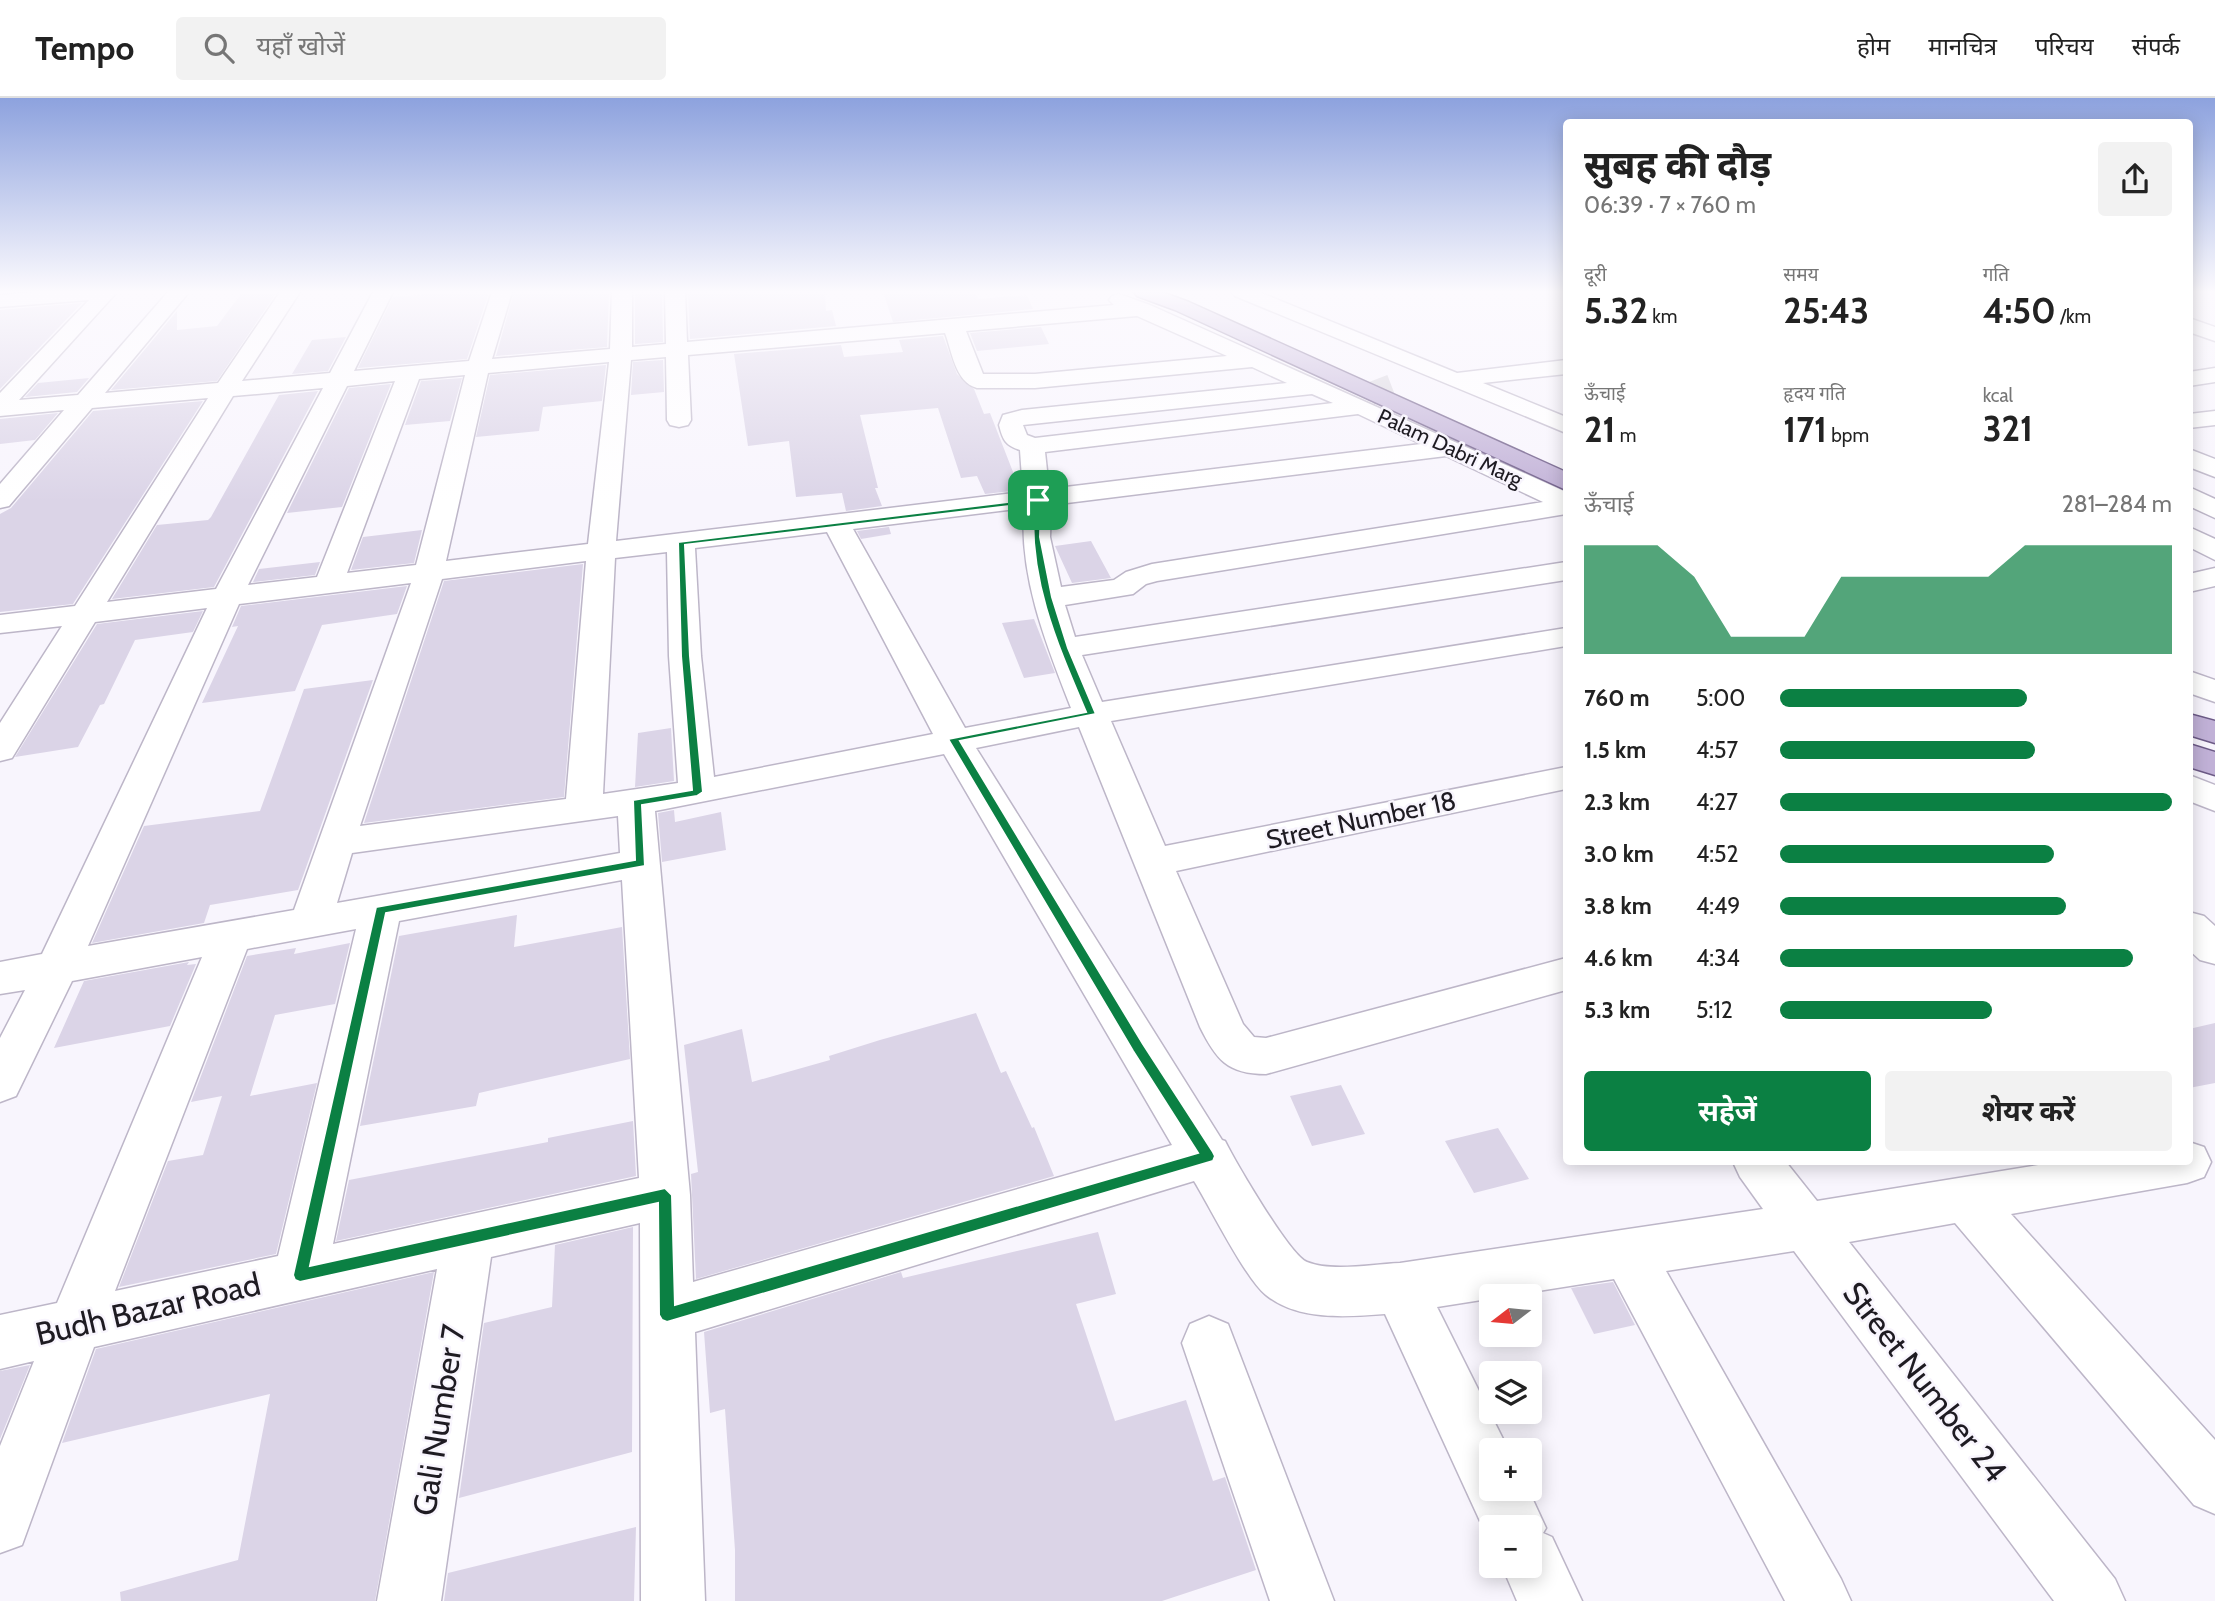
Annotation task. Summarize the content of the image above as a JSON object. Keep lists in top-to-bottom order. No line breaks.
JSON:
{"streets":{"street":["Palam Dabri Marg","Street Number 18","Budh Bazar Road","Street Number 24","Gali Number 7"]},"crossings":[["Budh Bazar Road","Gali Number 7"]],"north":"left","page":{"header":"Tempo","search":"यहाँ खोजें","nav":["होम","मानचित्र","परिचय","संपर्क"],"heading":["सुबह की दौड़","06:39 · 7 × 760 m"],"stats":[["दूरी","5.32 km"],["समय","25:43"],["गति","4:50 /km"],["ऊँचाई","21 m"],["हृदय गति","171 bpm"],["kcal","321"]],"chart":["ऊँचाई","281–284 m"],"list":[{"name":"760 m","note":"5:00"},{"name":"1.5 km","note":"4:57"},{"name":"2.3 km","note":"4:27"},{"name":"3.0 km","note":"4:52"},{"name":"3.8 km","note":"4:49"},{"name":"4.6 km","note":"4:34"},{"name":"5.3 km","note":"5:12"}],"buttons":["सहेजें","शेयर करें"],"map_buttons":["+","−"]}}
